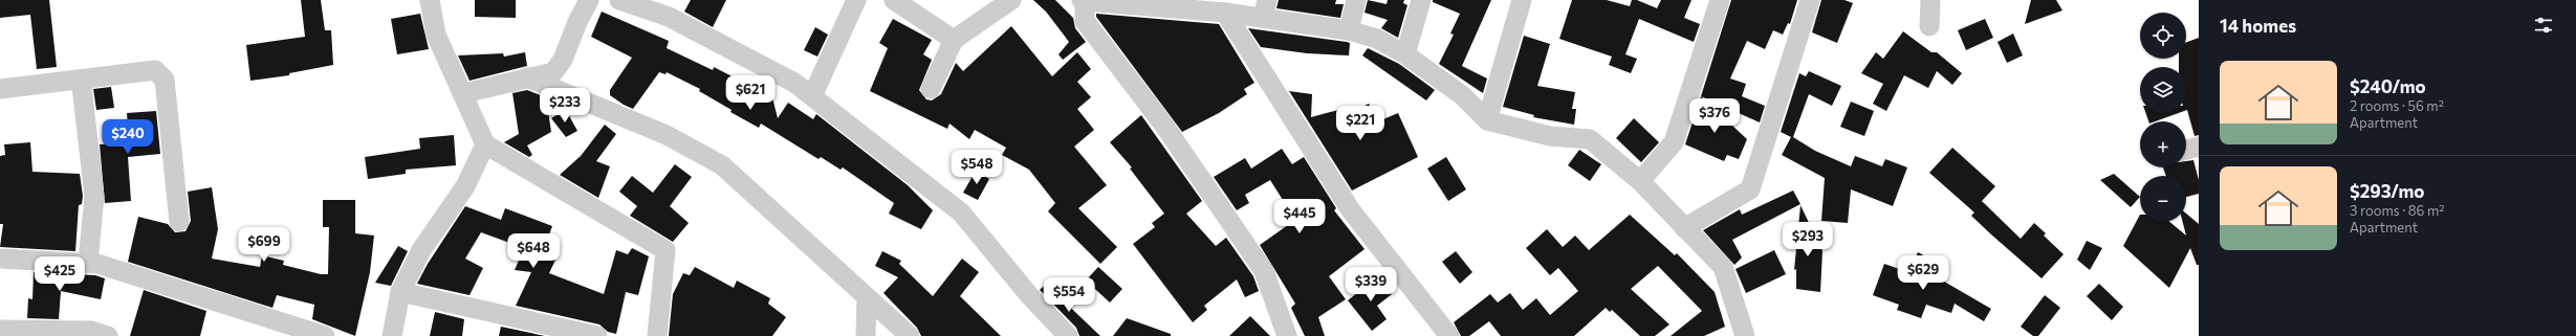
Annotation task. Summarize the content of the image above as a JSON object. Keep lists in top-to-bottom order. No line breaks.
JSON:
{"page":{"heading":"14 homes","map_buttons":["+","−"],"list":[{"name":"$240/mo","note":"2 rooms · 56 m² · Apartment"},{"name":"$293/mo","note":"3 rooms · 86 m² · Apartment"}],"price":["$621","$233","$376","$221","$240","$548","$445","$293","$699","$648","$629","$425","$339","$554"]}}
